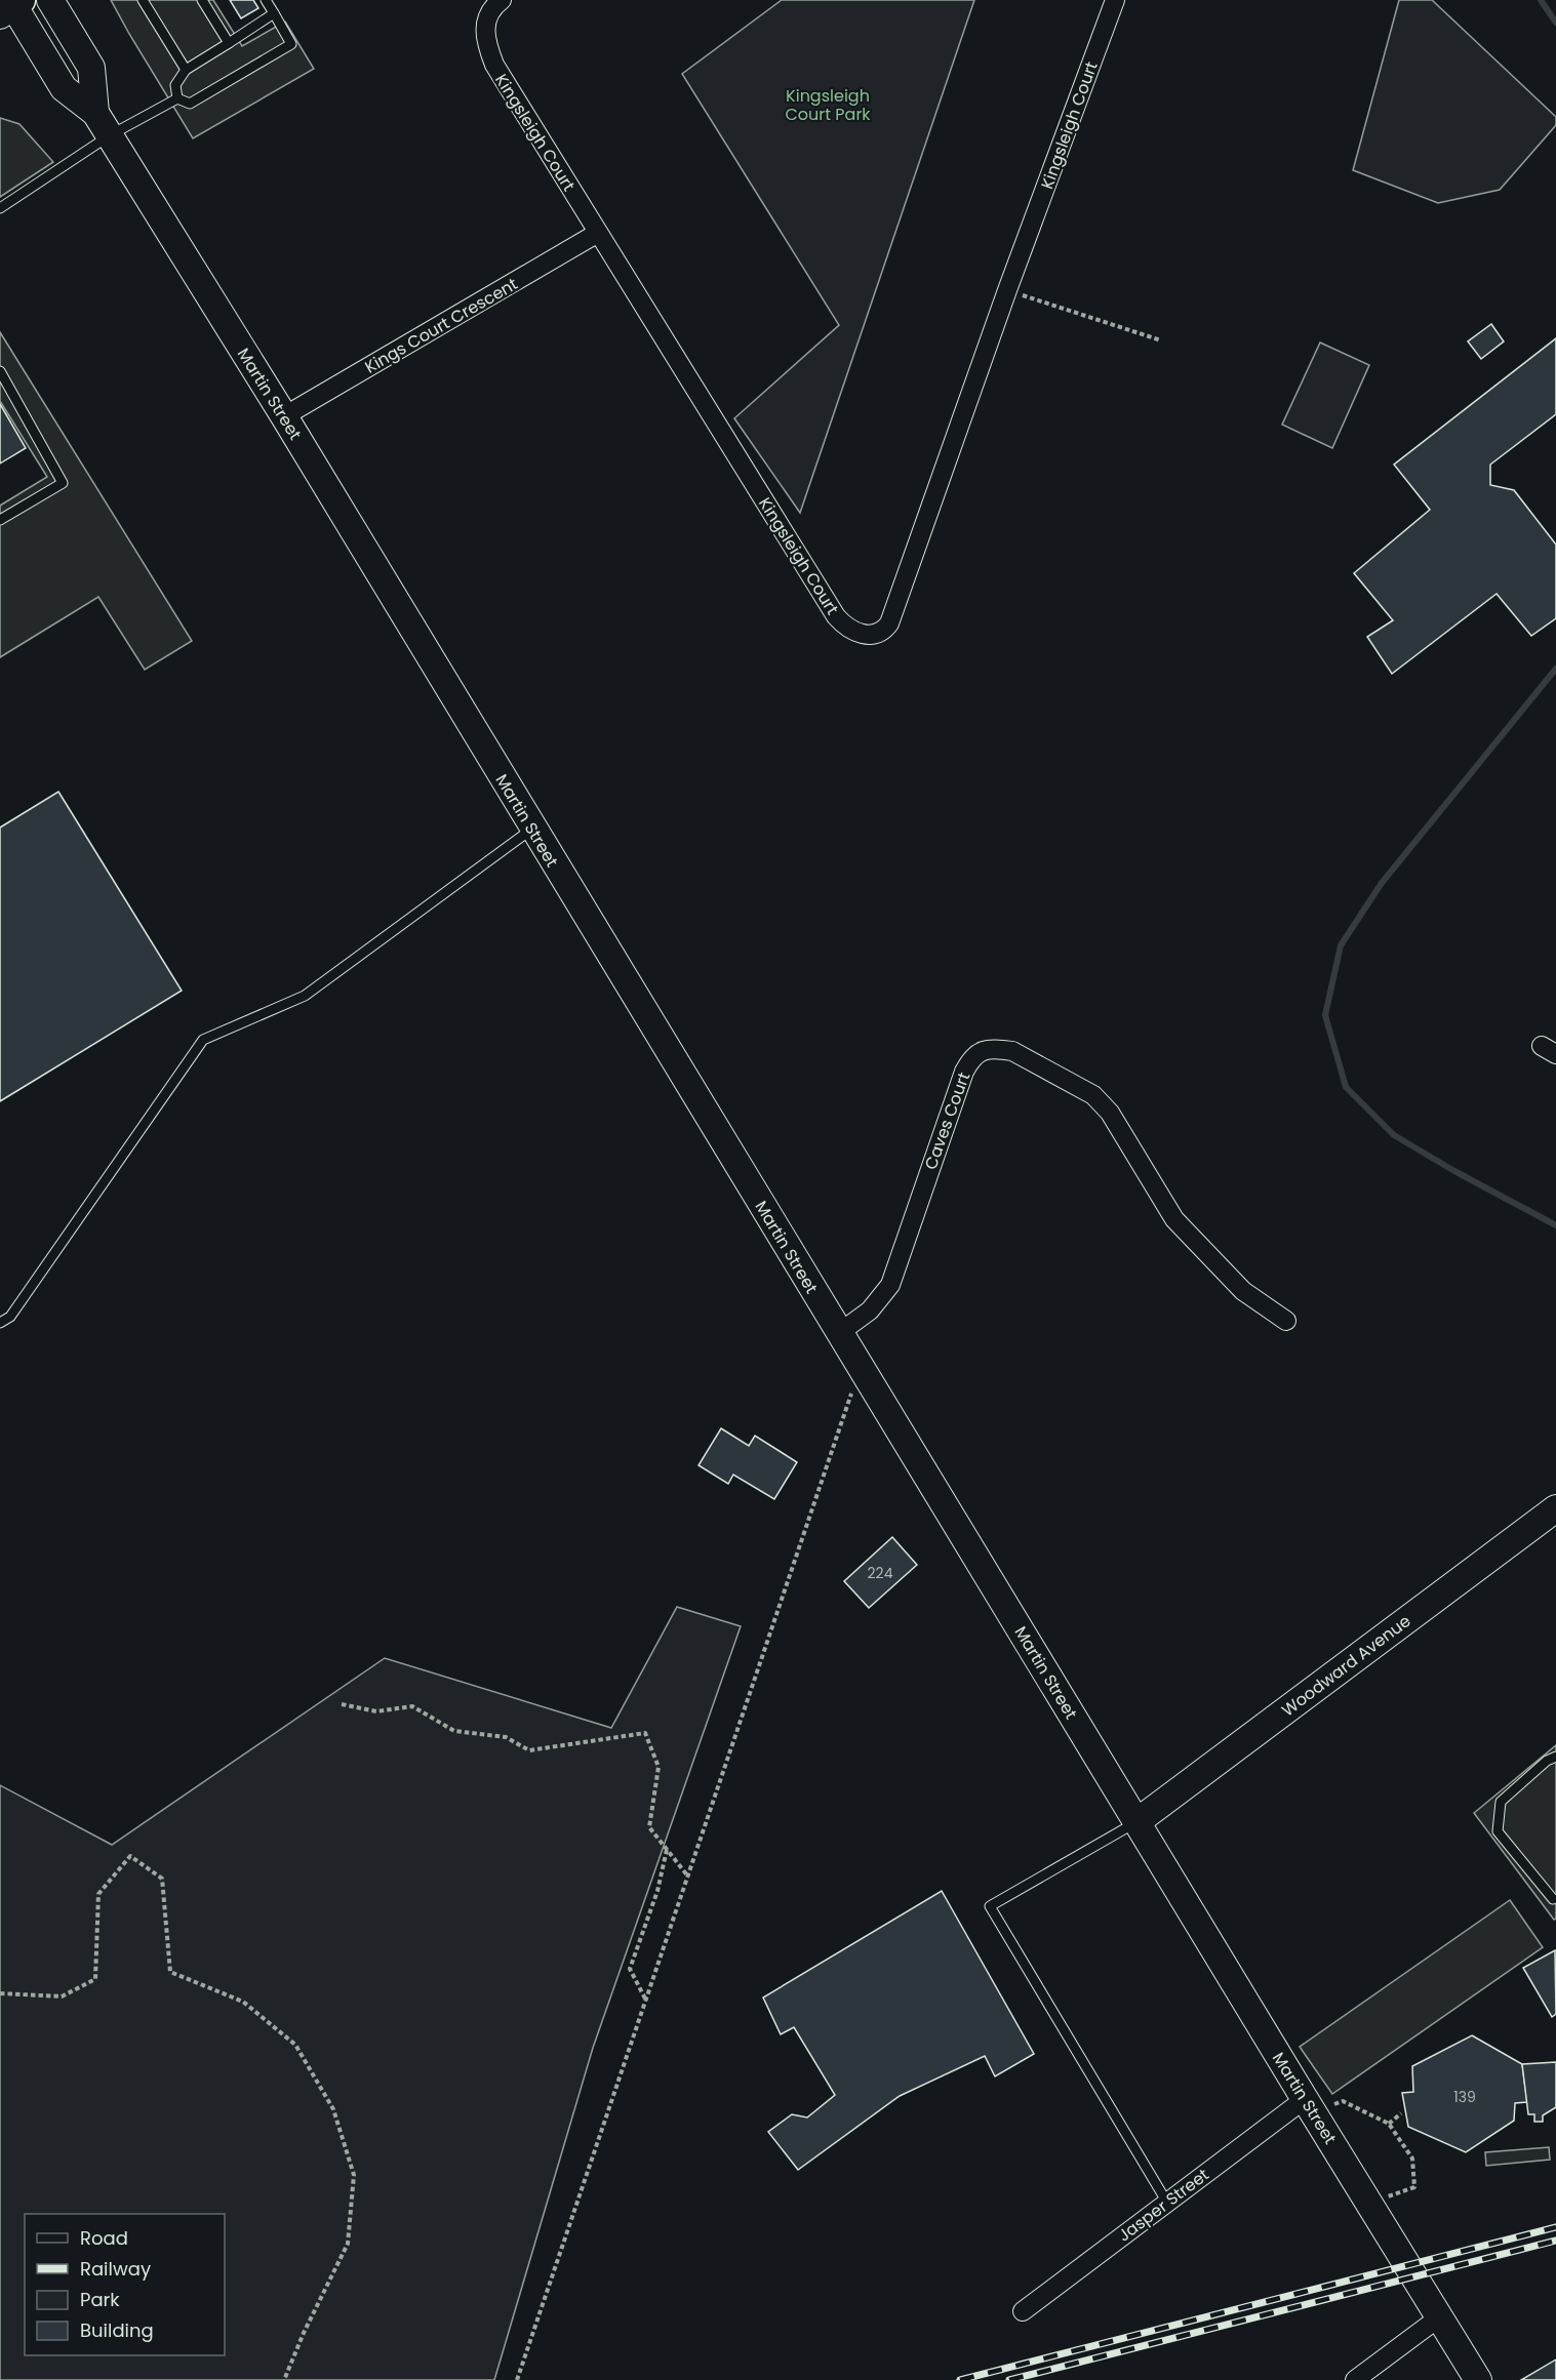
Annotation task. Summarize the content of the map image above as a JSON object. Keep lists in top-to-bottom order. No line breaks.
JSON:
{"streets":{"street":["Kingsleigh Court","Kings Court Crescent","Martin Street","Caves Court","Woodward Avenue","Jasper Street"]},"crossings":[["Kingsleigh Court","Kings Court Crescent"],["Kings Court Crescent","Martin Street"],["Martin Street","Caves Court"],["Martin Street","Woodward Avenue"],["Martin Street","Jasper Street"]],"parks":["Kingsleigh Court Park"],"house_numbers":["224","139"],"legend":["Road","Railway","Park","Building"]}
